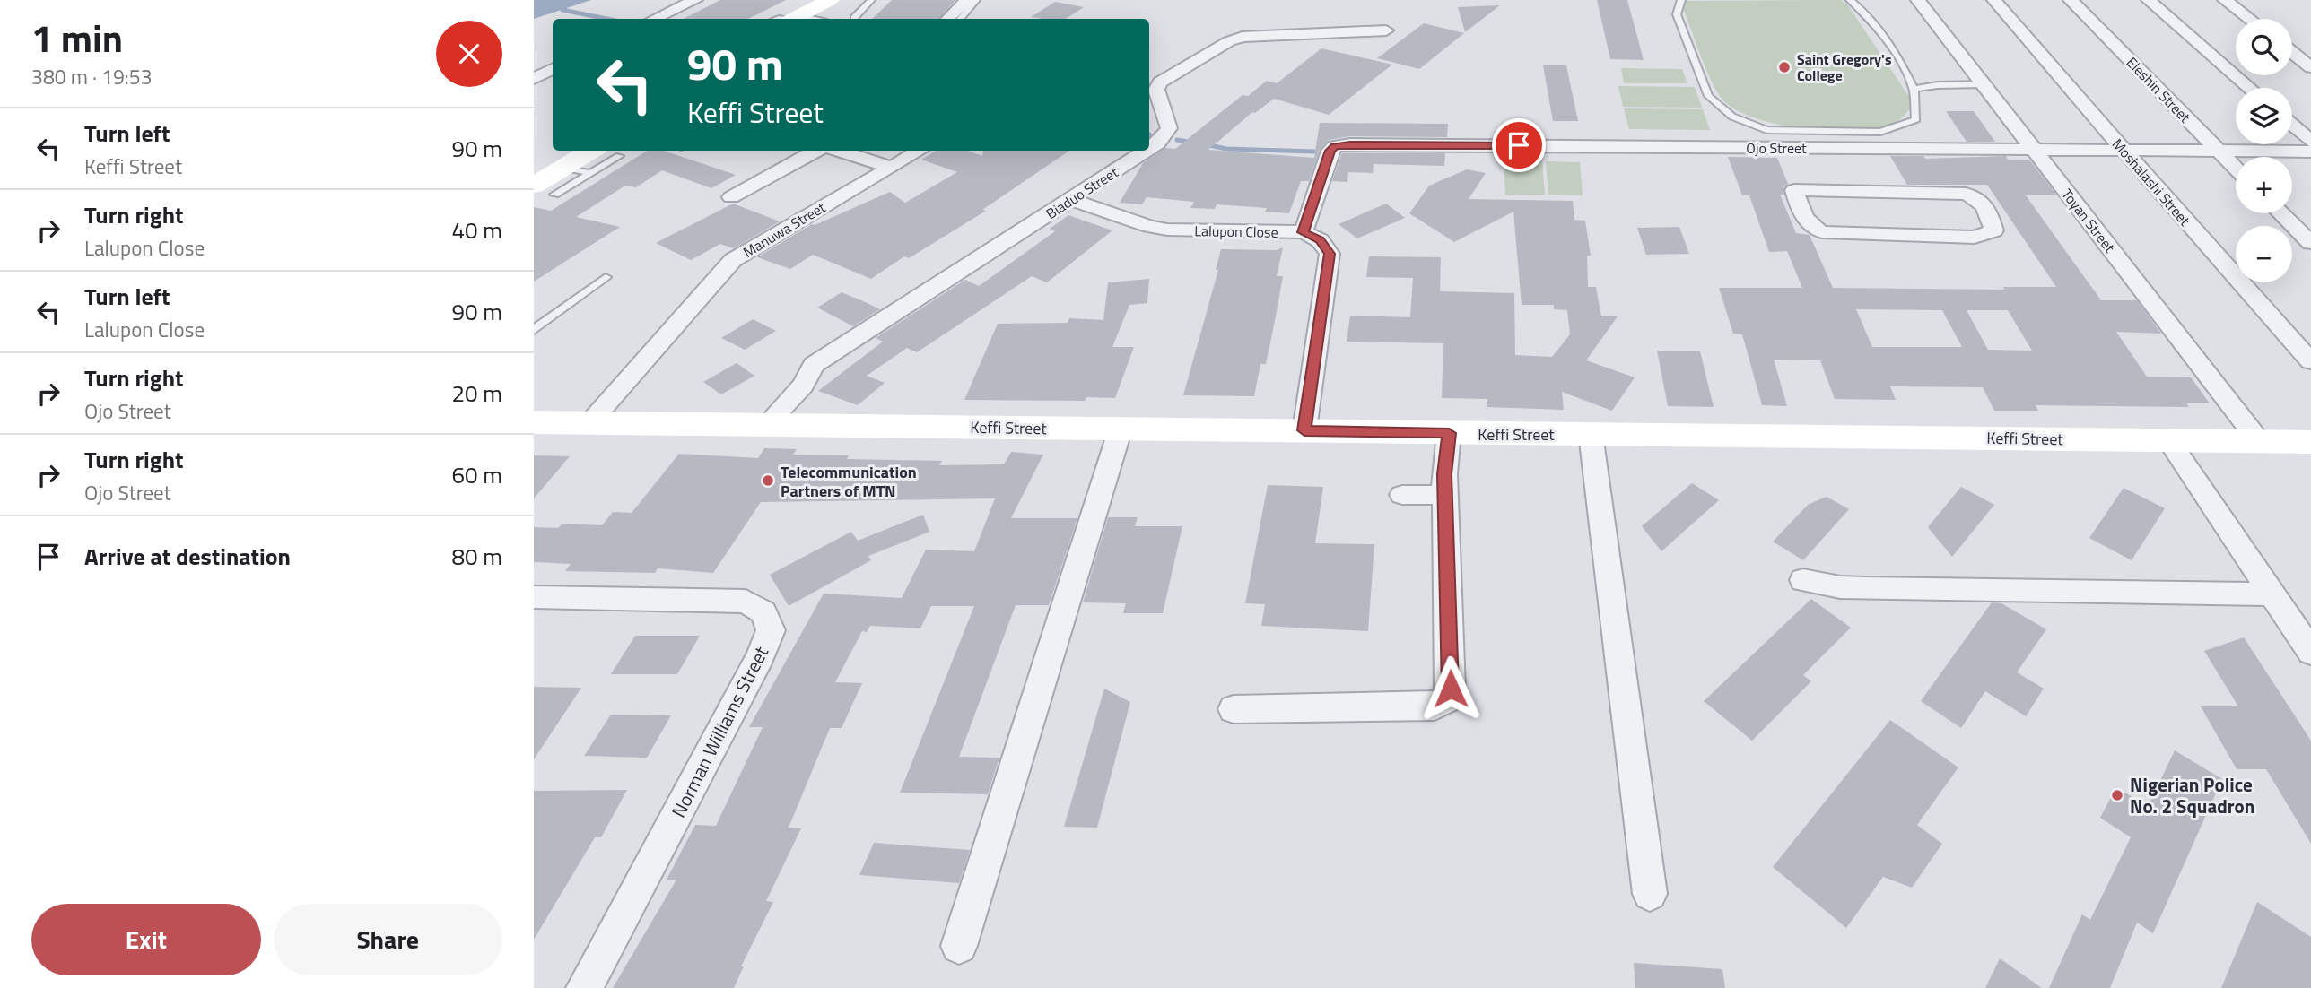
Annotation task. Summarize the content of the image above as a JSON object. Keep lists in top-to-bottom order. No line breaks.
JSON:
{"streets":{"main road":["Keffi Street"],"street":["Eleshin Street","Ojo Street","Moshalashi Street","Biaduo Street","Toyan Street","Manuwa Street","Lalupon Close","Norman Williams Street"]},"crossings":[["Eleshin Street","Ojo Street"],["Ojo Street","Moshalashi Street"],["Ojo Street","Toyan Street"],["Ojo Street","Lalupon Close"],["Biaduo Street","Lalupon Close"],["Biaduo Street","Keffi Street"],["Toyan Street","Keffi Street"],["Manuwa Street","Keffi Street"]],"places":["Saint Gregory's College","Telecommunication Partners of MTN","Nigerian Police No. 2 Squadron"],"page":{"heading":["1 min","380 m · 19:53"],"map_buttons":["+","−"],"turn":["90 m","Keffi Street"],"list":[{"name":"Turn left","note":"Keffi Street","value":"90 m"},{"name":"Turn right","note":"Lalupon Close","value":"40 m"},{"name":"Turn left","note":"Lalupon Close","value":"90 m"},{"name":"Turn right","note":"Ojo Street","value":"20 m"},{"name":"Turn right","note":"Ojo Street","value":"60 m"},{"name":"Arrive at destination","value":"80 m"}],"buttons":["Exit","Share"]}}
